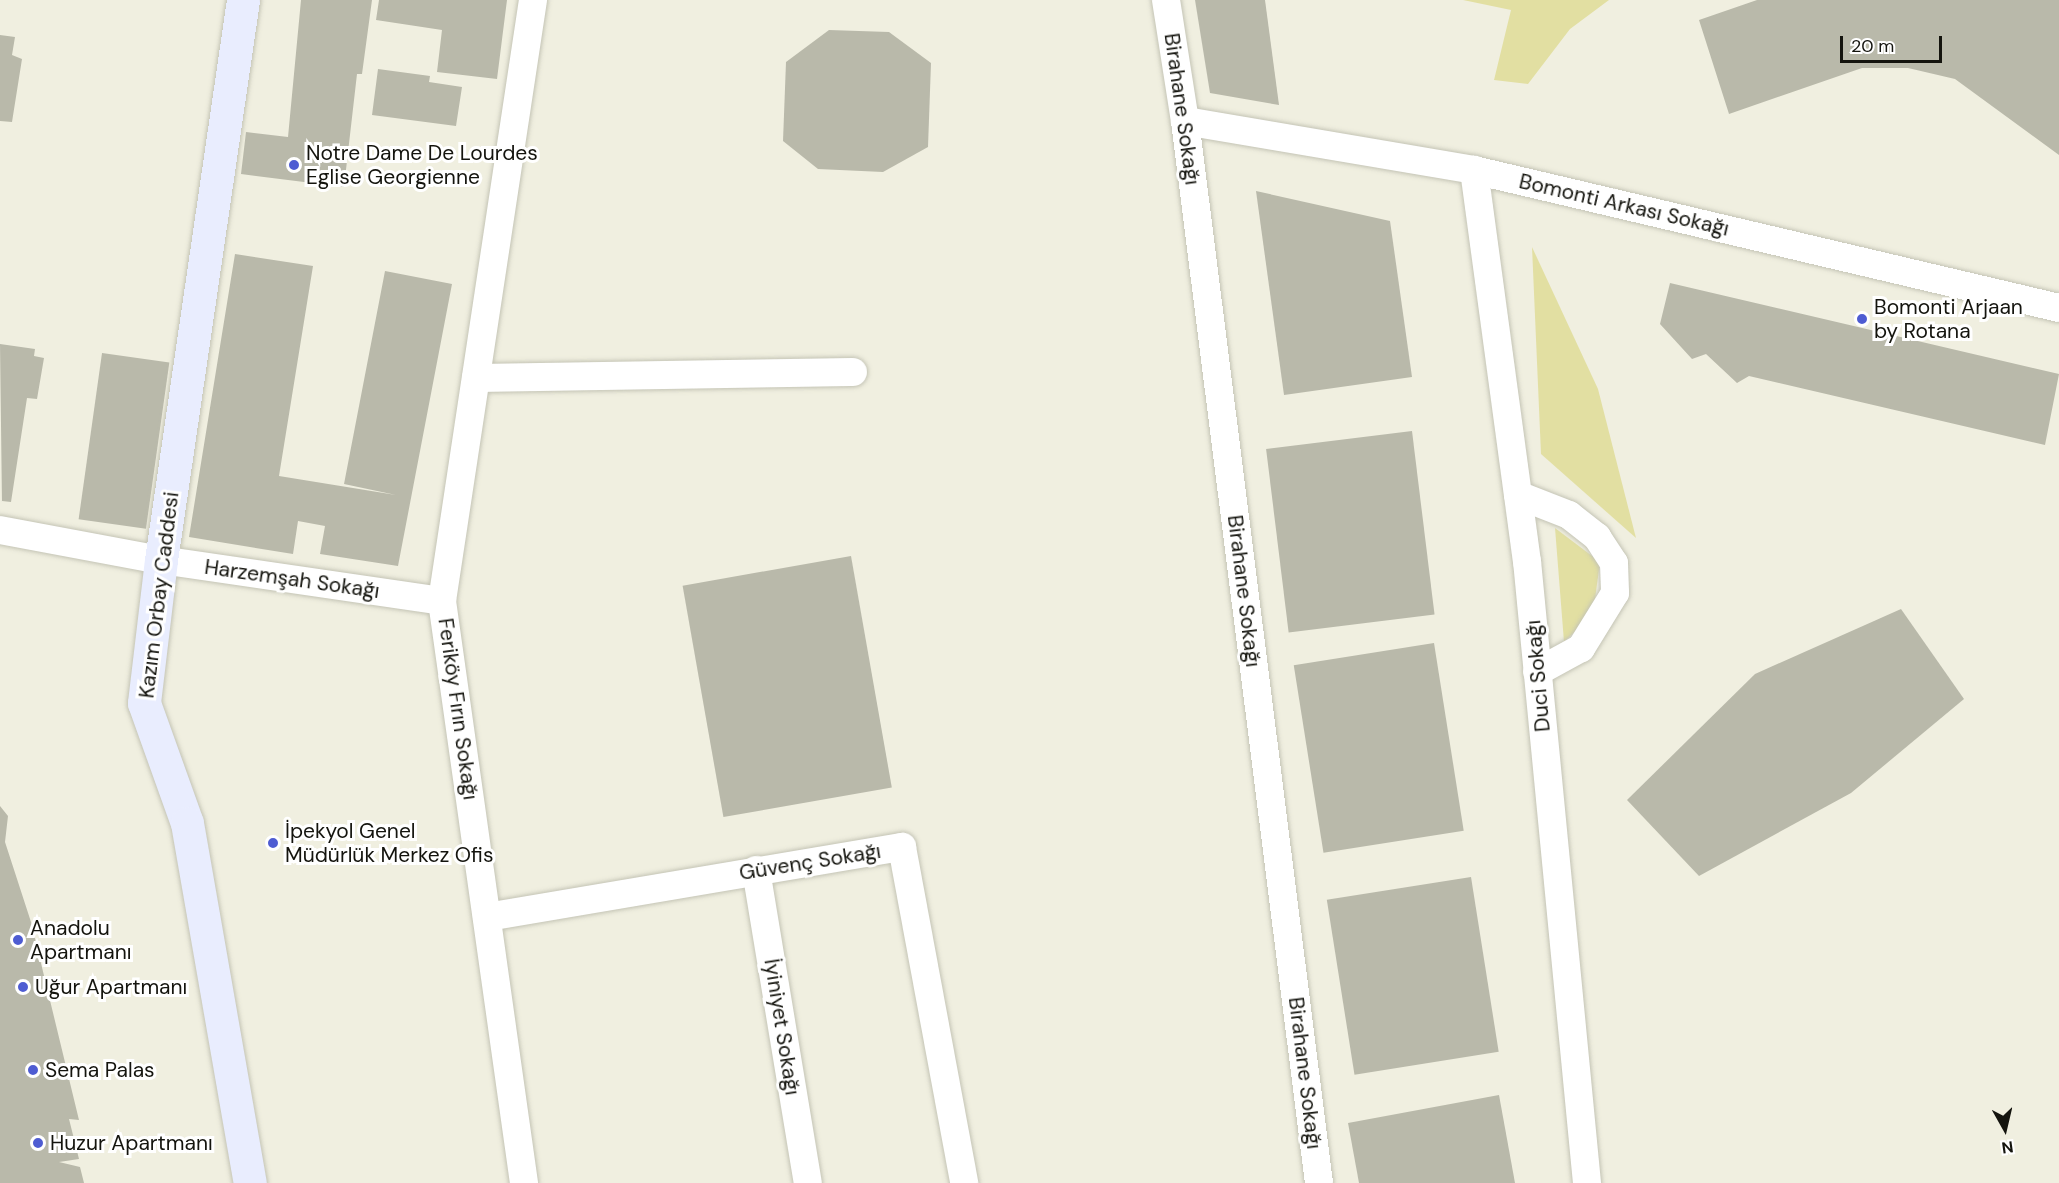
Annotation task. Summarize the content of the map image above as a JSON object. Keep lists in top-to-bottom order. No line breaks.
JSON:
{"streets":{"street":["Birahane Sokağı","Bomonti Arkası Sokağı","Harzemşah Sokağı","Kazım Orbay Caddesi","Duci Sokağı","Feriköy Fırın Sokağı","Güvenç Sokağı","İyiniyet Sokağı"]},"crossings":[["Birahane Sokağı","Bomonti Arkası Sokağı"],["Bomonti Arkası Sokağı","Duci Sokağı"],["Harzemşah Sokağı","Kazım Orbay Caddesi"],["Harzemşah Sokağı","Feriköy Fırın Sokağı"],["Feriköy Fırın Sokağı","Güvenç Sokağı"],["Güvenç Sokağı","İyiniyet Sokağı"]],"places":["Notre Dame De Lourdes Eglise Georgienne","Bomonti Arjaan by Rotana","İpekyol Genel Müdürlük Merkez Ofis","Anadolu Apartmanı","Uğur Apartmanı","Sema Palas","Huzur Apartmanı"],"scale_bar":"20 m","north":"bottom"}
